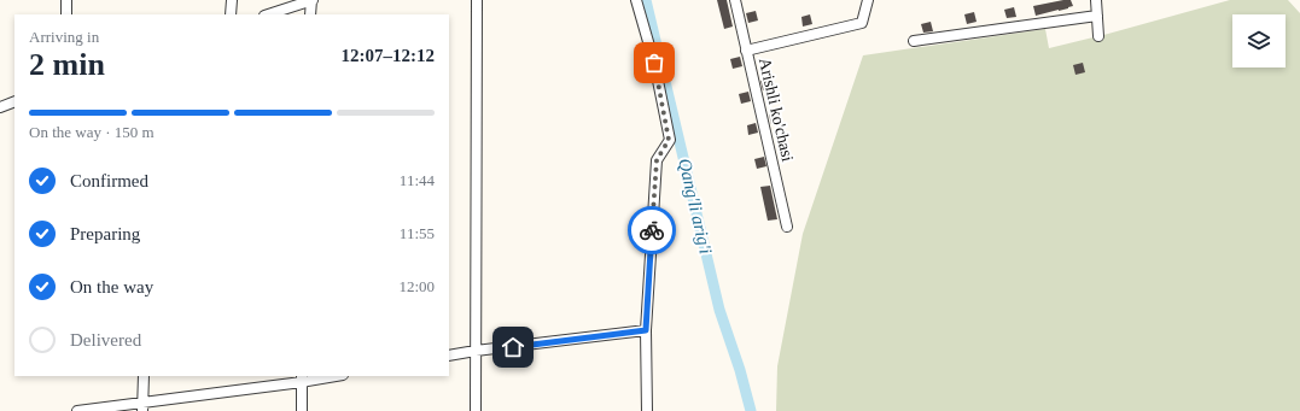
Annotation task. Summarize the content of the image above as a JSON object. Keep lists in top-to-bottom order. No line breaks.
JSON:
{"streets":{"street":["Arishli ko'chasi"]},"water":["Qang'li arig'i"],"page":{"heading":["2 min","Arriving in","12:07–12:12"],"bar":"On the way · 150 m","list":[["Confirmed","11:44"],["Preparing","11:55"],["On the way","12:00"],"Delivered"]}}
